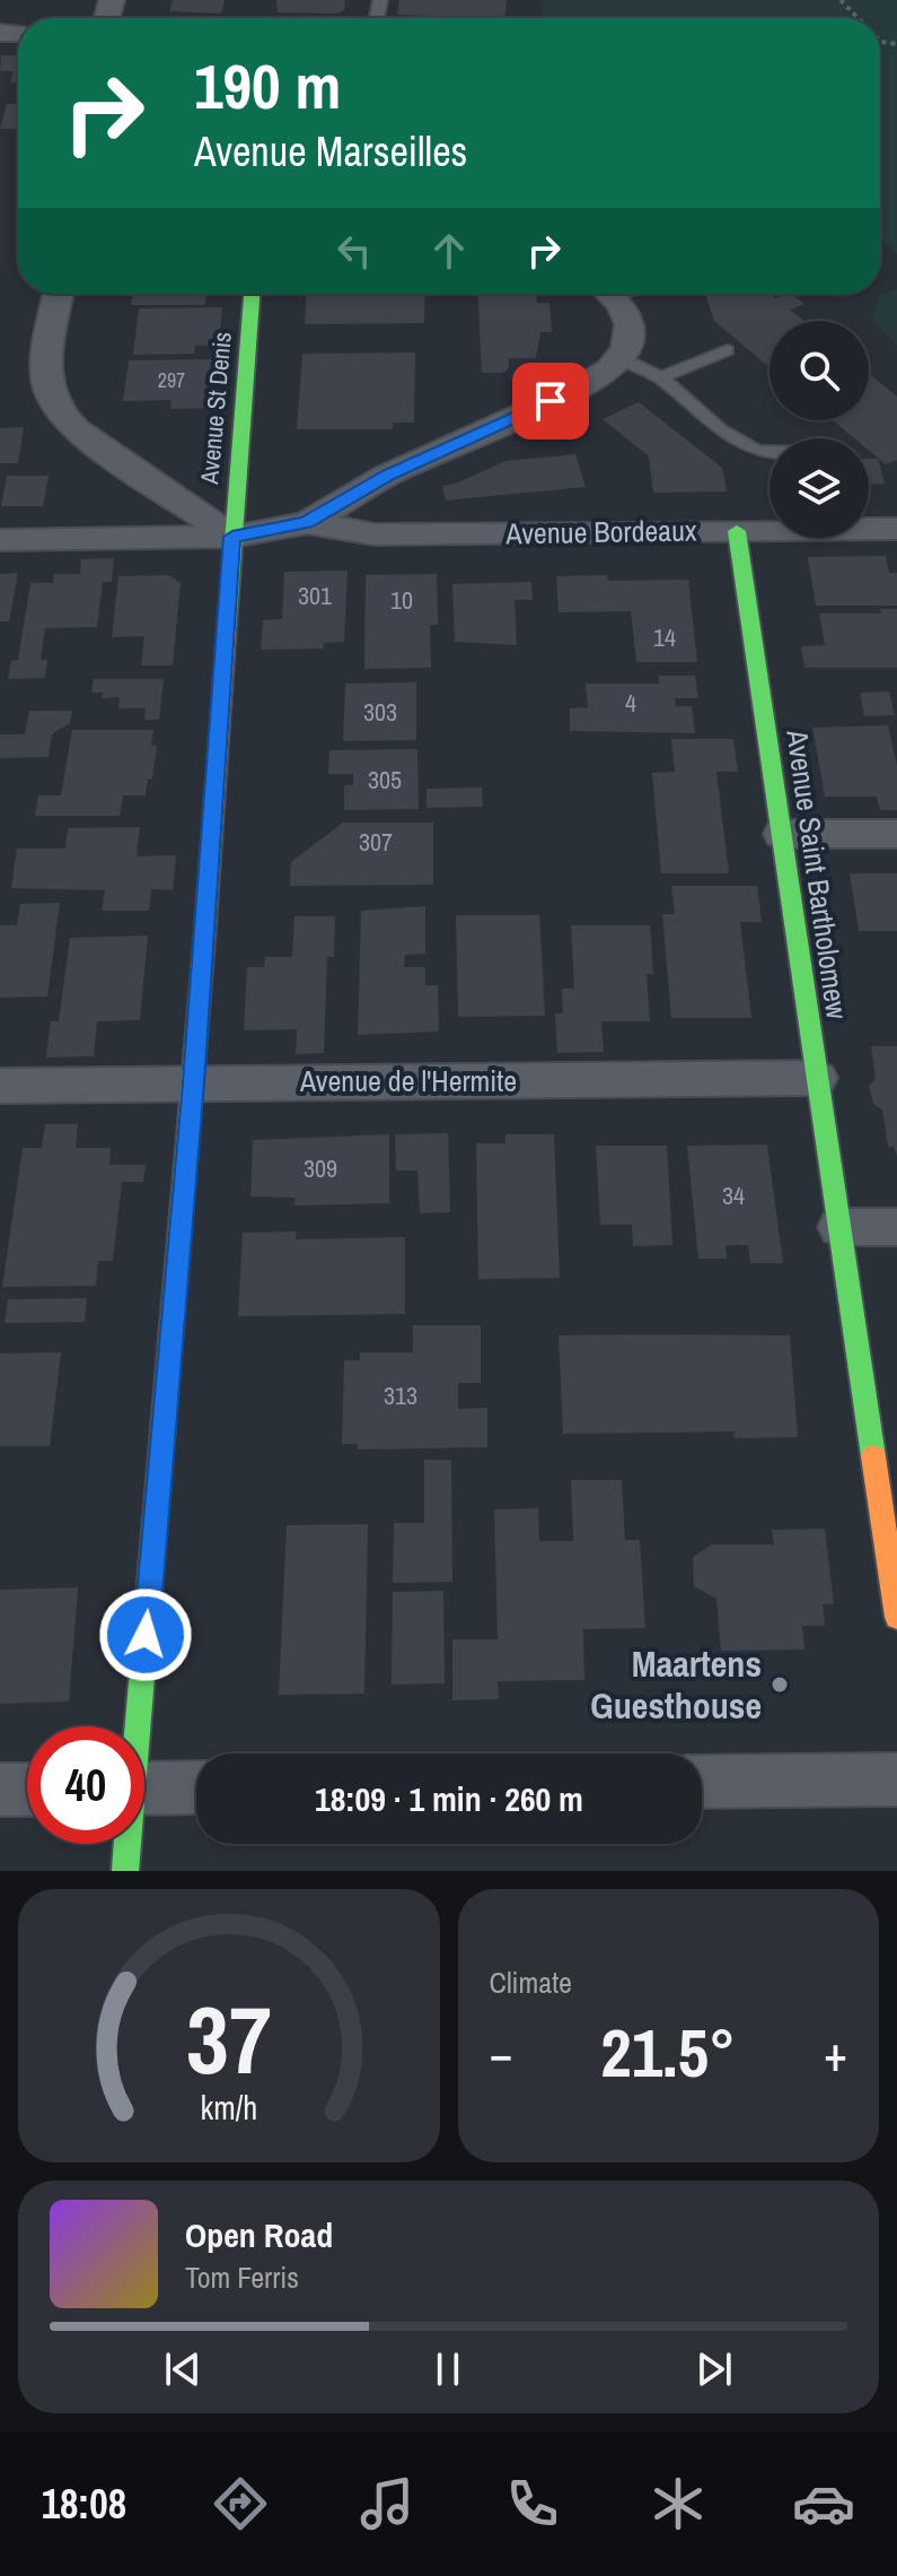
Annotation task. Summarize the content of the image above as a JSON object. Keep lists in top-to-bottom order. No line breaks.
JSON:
{"streets":{"street":["Avenue St Denis","Avenue Bordeaux","Avenue Saint Bartholomew","Avenue de l'Hermite"]},"crossings":[["Avenue St Denis","Avenue de l'Hermite"],["Avenue Bordeaux","Avenue Saint Bartholomew"],["Avenue Saint Bartholomew","Avenue de l'Hermite"]],"places":["Maartens Guesthouse"],"house_numbers":["297","301","10","14","4","303","305","307","309","34","313"],"page":{"turn":["190 m","Avenue Marseilles"],"limit":"40","trip":"18:09 · 1 min · 260 m","tile":"Climate","heat":["−","21.5°","+"],"song":["Open Road","Tom Ferris"],"tabs":"18:08","gauge":["37","km/h"]}}
